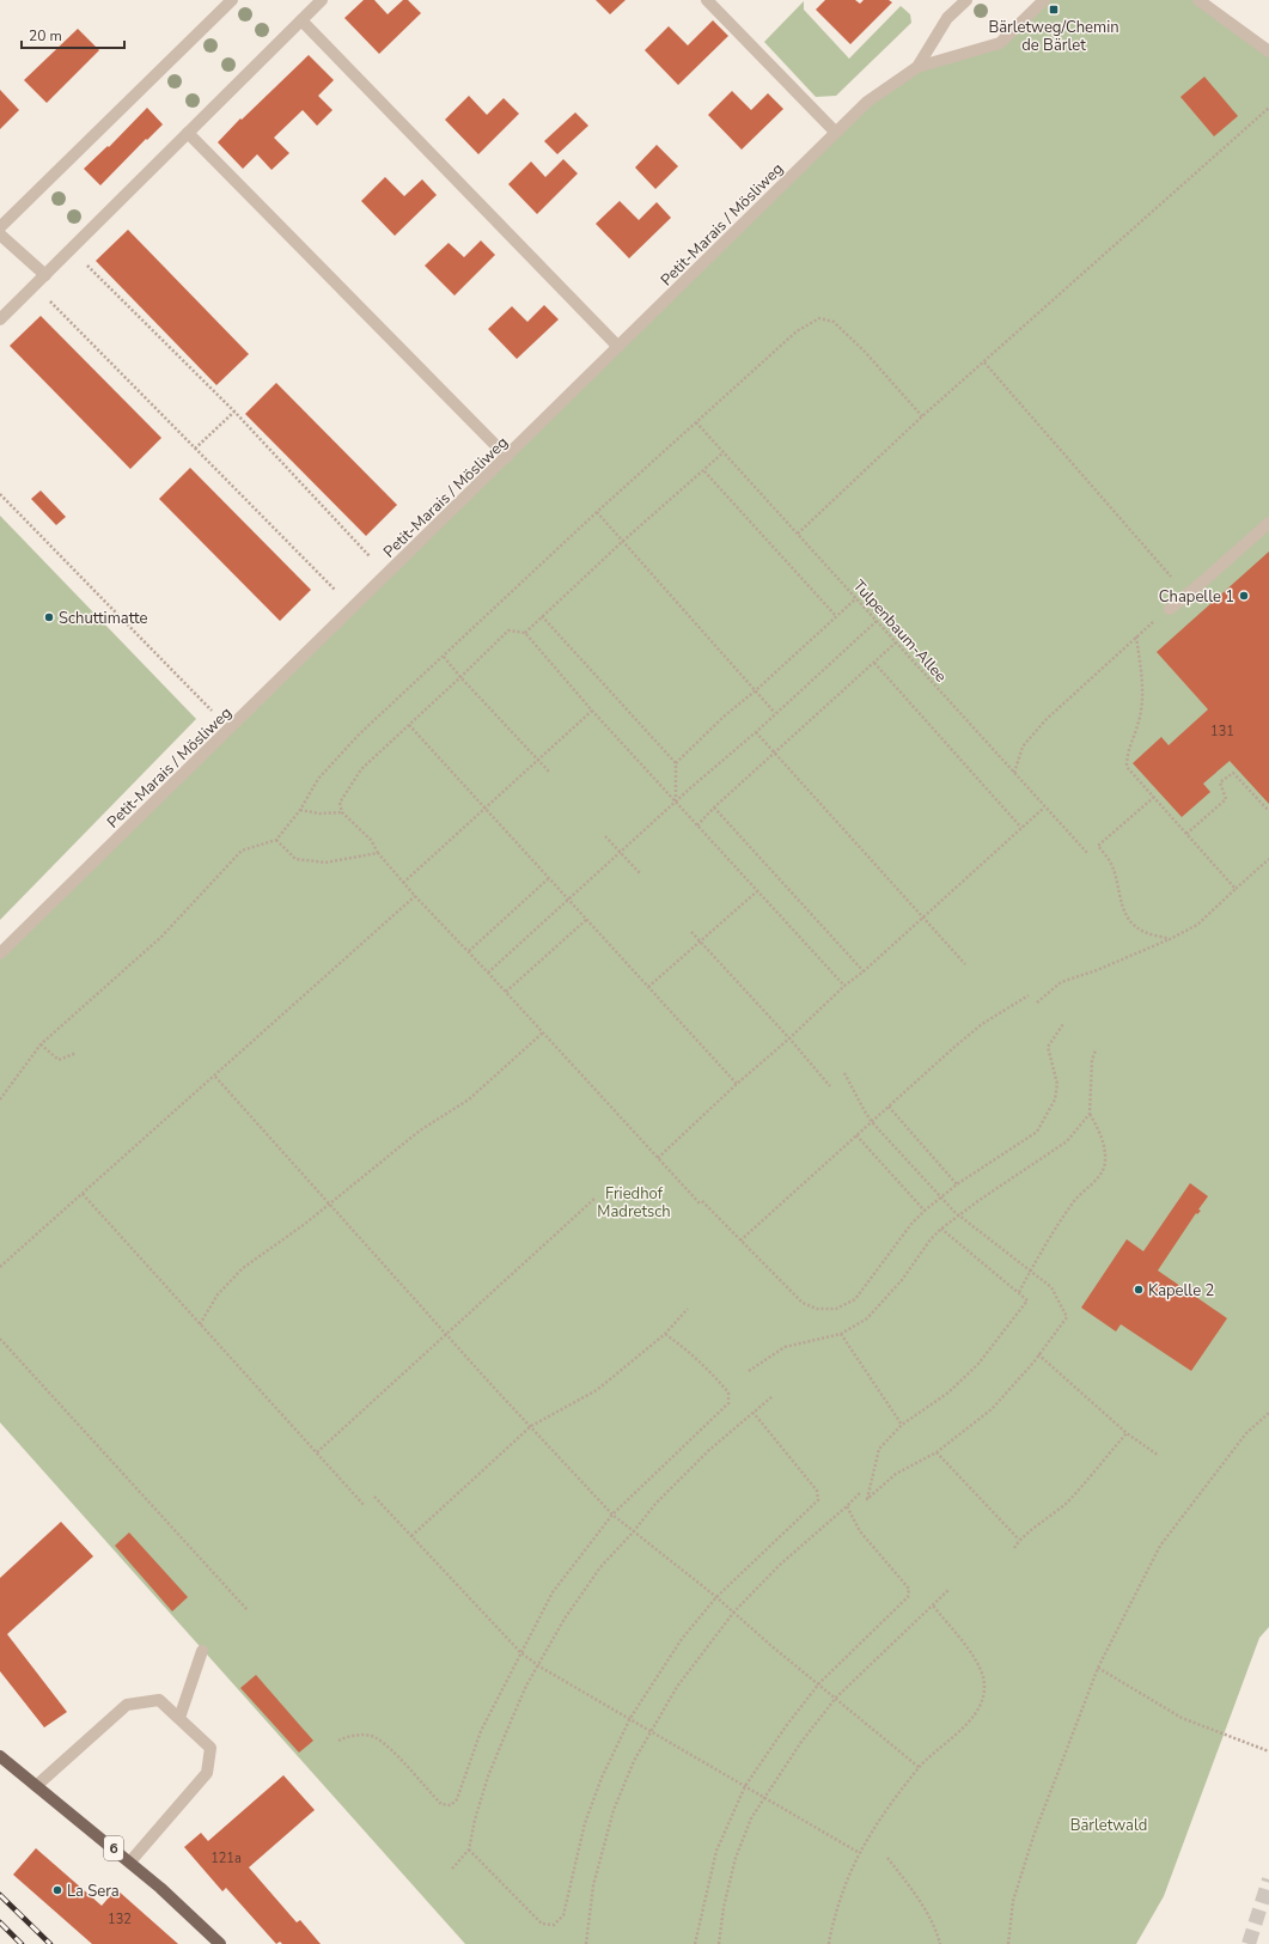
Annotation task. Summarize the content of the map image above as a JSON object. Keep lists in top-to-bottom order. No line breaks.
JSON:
{"streets":{"main road":["6"],"street":["Petit-Marais / Mösliweg"],"path":["Tulpenbaum-Allee"]},"parks":["Friedhof Madretsch","Bärletwald"],"places":{"transit":["Bärletweg/Chemin de Bärlet"],"other":["Chapelle 1","Schuttimatte","Kapelle 2","La Sera"]},"house_numbers":["131","121a","132"],"scale_bar":"20 m"}
